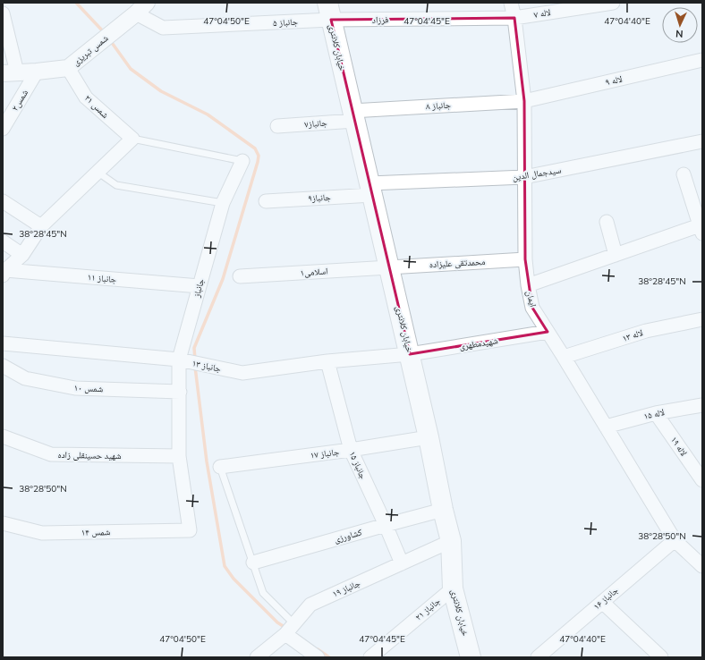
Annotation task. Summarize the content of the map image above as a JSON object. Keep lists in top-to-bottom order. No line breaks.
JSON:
{"streets":{"main road":["خیابان کلانتری"],"street":["لاله ۷","فرزاد","جانباز ۵","شمس تبریزی","لاله ۹","شمس۲","جانباز ۸","شمس ۲۱","جانباز۷","سیدجمال الدین","جانباز۹","محمدتقی علیزاده","اسلامی۱","جانباز ۱۱","جانباز","ایمان","لاله ۱۳","شهیدمطهری","جانباز ۱۳","شمس ۱۰","لاله ۱۵","لاله ۱۹","جانباز ۱۷","شهید حسینقلی زاده","جانباز ۱۵","شمس ۱۴","کشاورزی","جانباز ۱۹","جانباز ۱۶","جانباز ۲۱"]},"crossings":[["لاله ۷","فرزاد"],["لاله ۷","ایمان"],["فرزاد","جانباز ۵"],["فرزاد","خیابان کلانتری"],["فرزاد","ایمان"],["جانباز ۵","خیابان کلانتری"],["جانباز ۵","شمس تبریزی"],["خیابان کلانتری","جانباز ۸"],["خیابان کلانتری","جانباز۷"],["خیابان کلانتری","سیدجمال الدین"],["خیابان کلانتری","جانباز۹"],["خیابان کلانتری","محمدتقی علیزاده"],["خیابان کلانتری","اسلامی۱"],["خیابان کلانتری","شهیدمطهری"],["خیابان کلانتری","جانباز ۱۳"],["خیابان کلانتری","جانباز ۱۷"],["خیابان کلانتری","کشاورزی"],["خیابان کلانتری","جانباز ۱۹"],["خیابان کلانتری","جانباز ۲۱"],["شمس تبریزی","شمس۲"],["شمس تبریزی","شمس ۲۱"],["لاله ۹","جانباز ۸"],["لاله ۹","ایمان"],["جانباز ۸","جانباز۷"],["جانباز ۸","ایمان"],["شمس ۲۱","جانباز"],["سیدجمال الدین","جانباز۹"],["سیدجمال الدین","ایمان"],["محمدتقی علیزاده","اسلامی۱"],["محمدتقی علیزاده","ایمان"],["جانباز ۱۱","جانباز"],["جانباز","جانباز ۱۳"],["جانباز","شمس ۱۰"],["جانباز","شهید حسینقلی زاده"],["جانباز","شمس ۱۴"],["ایمان","لاله ۱۳"],["ایمان","شهیدمطهری"],["ایمان","لاله ۱۵"],["ایمان","جانباز ۱۶"],["شهیدمطهری","جانباز ۱۳"],["جانباز ۱۳","جانباز ۱۵"],["لاله ۱۵","لاله ۱۹"],["جانباز ۱۷","جانباز ۱۵"],["جانباز ۱۵","کشاورزی"],["جانباز ۱۵","جانباز ۱۹"]],"north":"bottom","coordinates":["47°04'50\"E","47°04'45\"E","47°04'40\"E","38°28'45\"N","38°28'50\"N"]}
